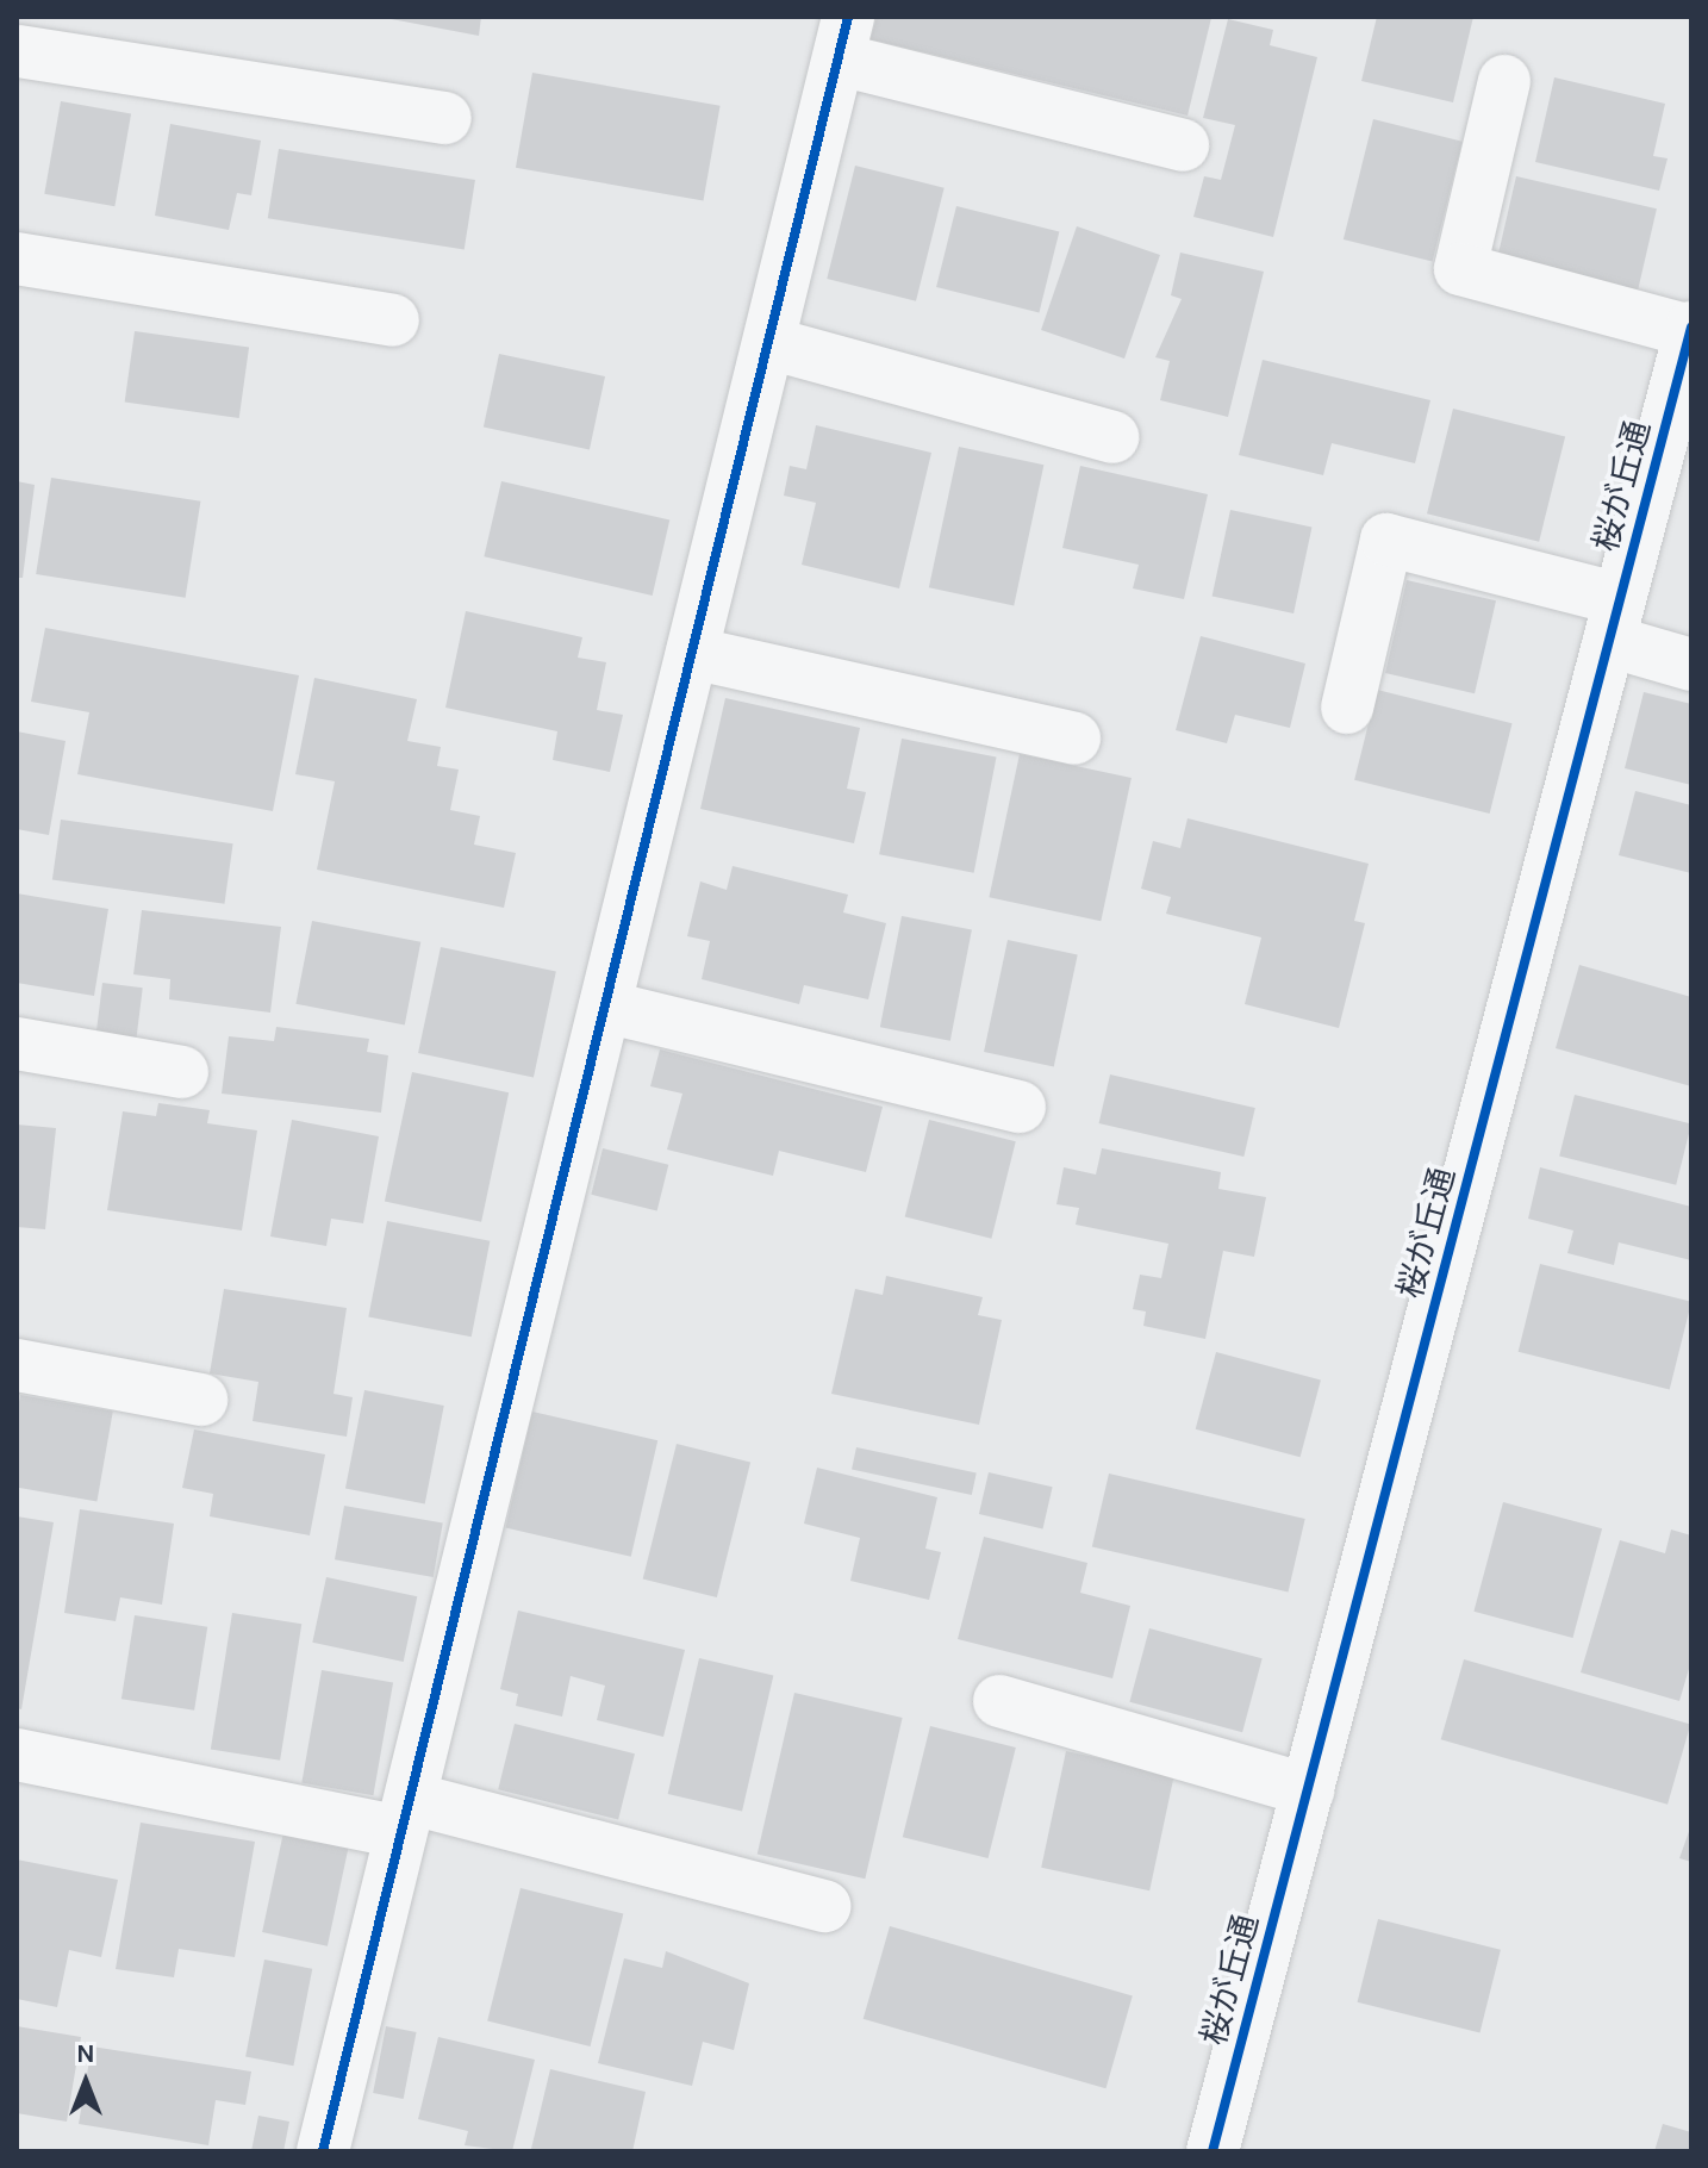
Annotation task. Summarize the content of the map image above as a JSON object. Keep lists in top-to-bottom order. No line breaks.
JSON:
{"streets":{"street":["桜が丘通"]},"north":"top"}
